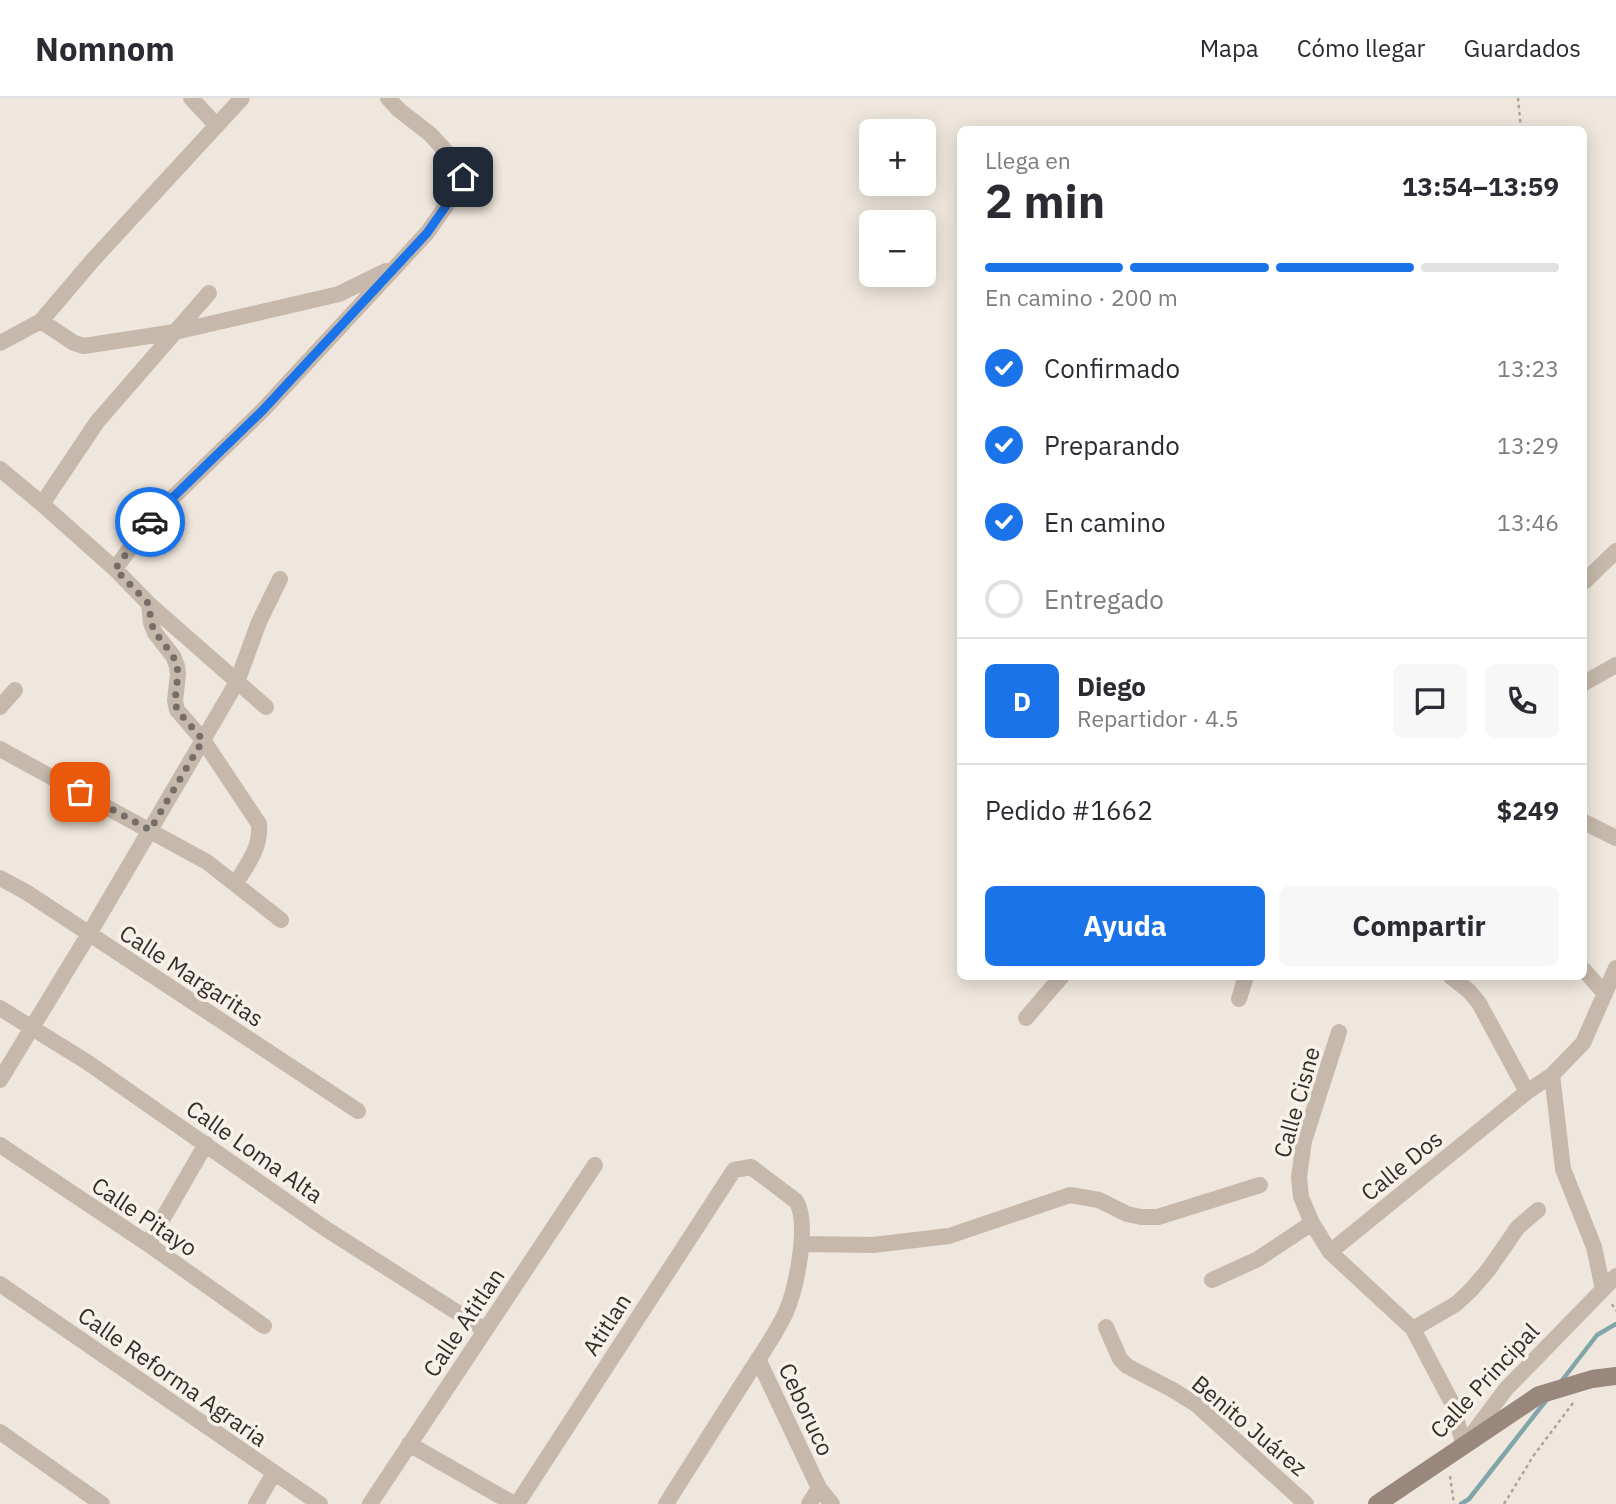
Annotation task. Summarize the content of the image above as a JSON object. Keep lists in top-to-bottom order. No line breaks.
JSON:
{"streets":{"street":["Calle Margaritas","Calle Cisne","Calle Loma Alta","Calle Dos","Calle Pitayo","Calle Atitlan","Atitlan","Calle Reforma Agraria","Calle Principal","Ceboruco","Benito Juárez"]},"crossings":[["Calle Loma Alta","Calle Atitlan"],["Atitlan","Ceboruco"]],"page":{"header":"Nomnom","nav":["Mapa","Cómo llegar","Guardados"],"map_buttons":["+","−"],"heading":["2 min","Llega en","13:54–13:59"],"panel":["Diego","Repartidor · 4.5","Pedido #1662","$249"],"bar":"En camino · 200 m","list":[["Confirmado","13:23"],["Preparando","13:29"],["En camino","13:46"],"Entregado"],"round":"D","buttons":["Ayuda","Compartir"]}}
